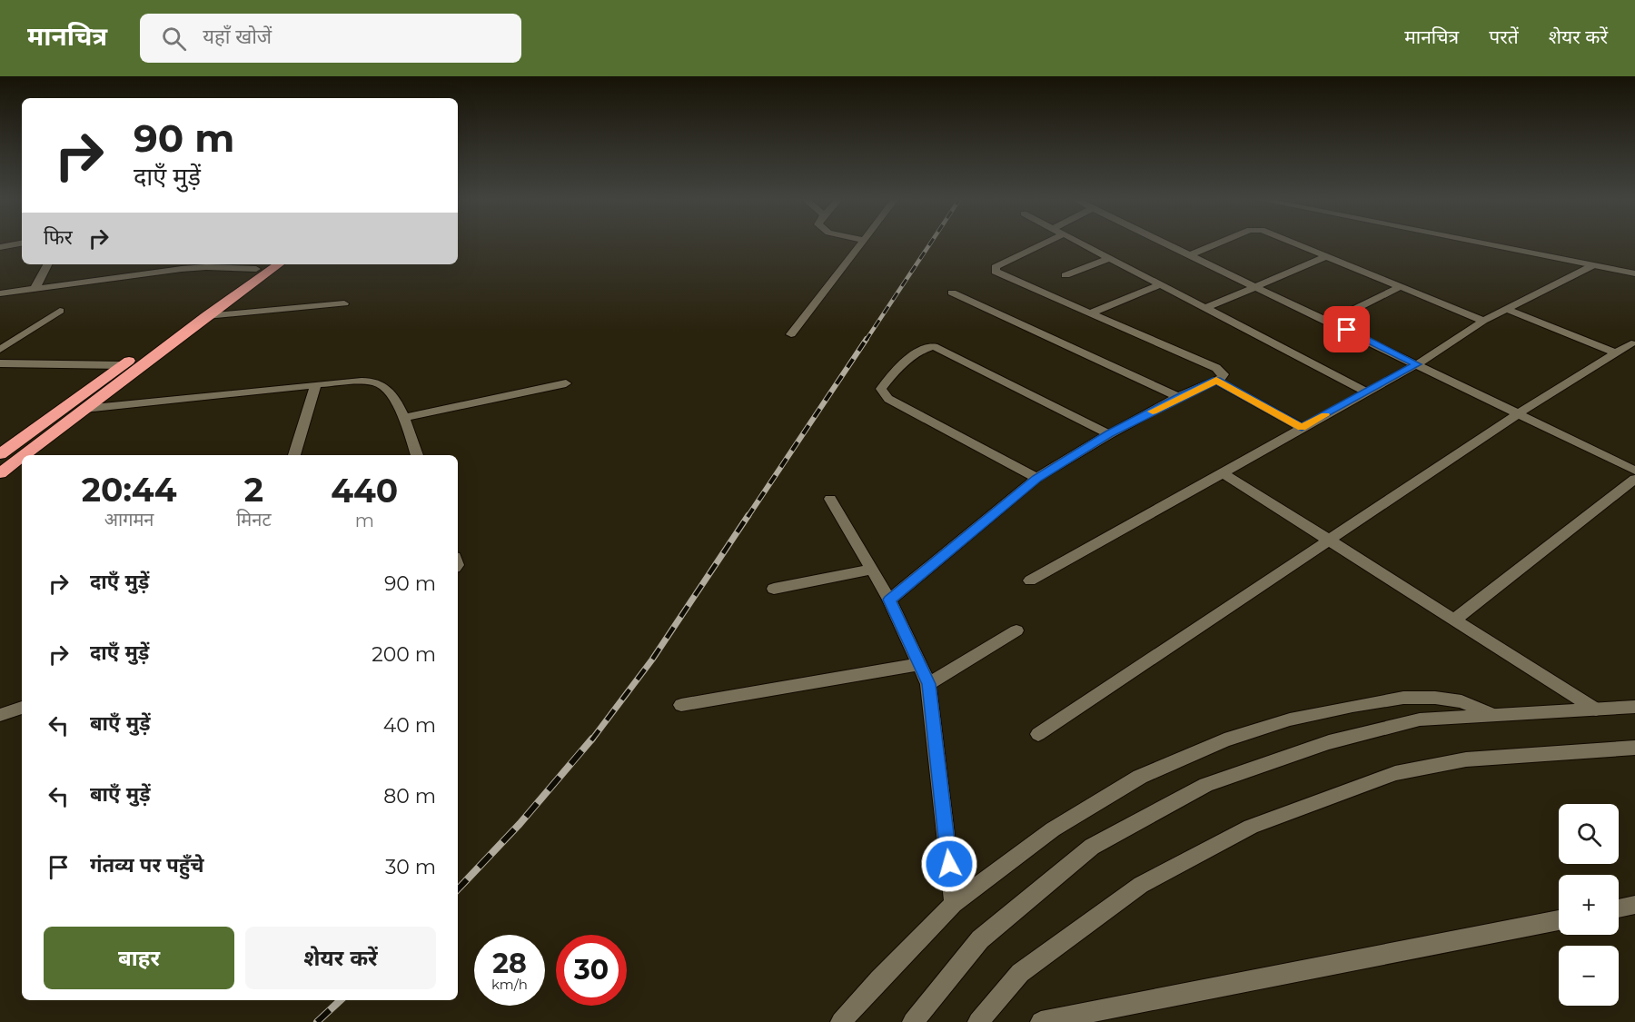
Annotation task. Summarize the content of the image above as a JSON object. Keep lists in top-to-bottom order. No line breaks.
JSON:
{"page":{"header":"मानचित्र","search":"यहाँ खोजें","nav":["मानचित्र","परतें","शेयर करें"],"turn":["90 m","दाएँ मुड़ें"],"then":"फिर","eta":["20:44","आगमन","2","मिनट","440","m"],"list":[{"name":"दाएँ मुड़ें","value":"90 m"},{"name":"दाएँ मुड़ें","value":"200 m"},{"name":"बाएँ मुड़ें","value":"40 m"},{"name":"बाएँ मुड़ें","value":"80 m"},{"name":"गंतव्य पर पहुँचे","value":"30 m"}],"map_buttons":["+","−"],"buttons":["बाहर","शेयर करें"],"speed":"28 km/h","limit":"30"}}
